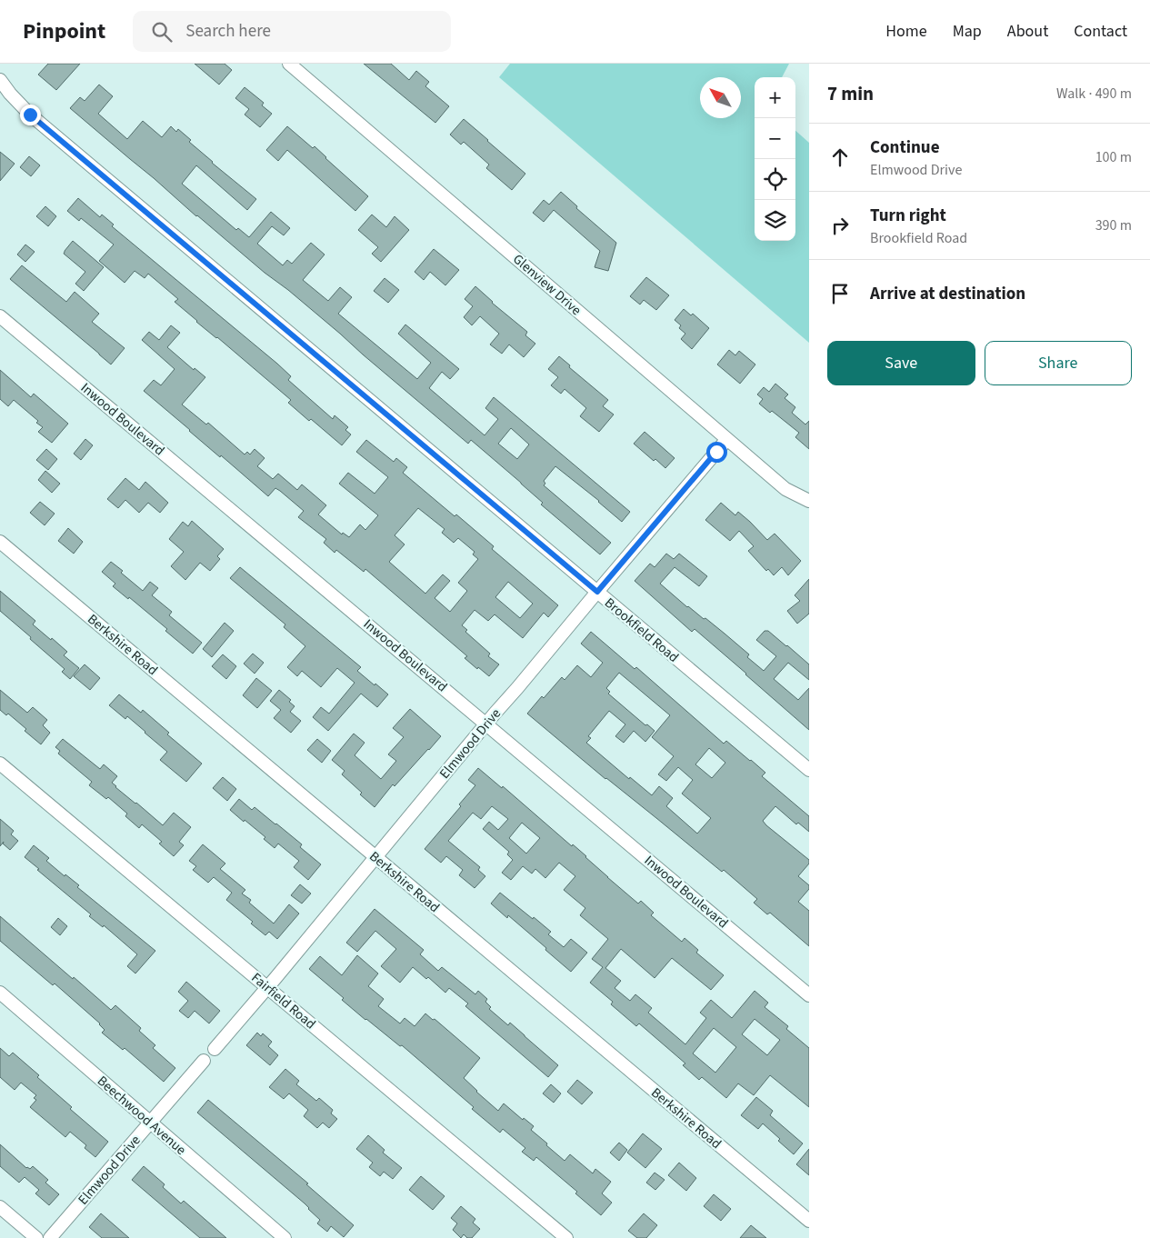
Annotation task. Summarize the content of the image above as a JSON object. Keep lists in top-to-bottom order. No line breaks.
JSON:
{"streets":{"street":["Glenview Drive","Inwood Boulevard","Brookfield Road","Berkshire Road","Elmwood Drive","Fairfield Road","Beechwood Avenue"]},"crossings":[["Glenview Drive","Elmwood Drive"],["Inwood Boulevard","Elmwood Drive"],["Brookfield Road","Elmwood Drive"],["Berkshire Road","Elmwood Drive"],["Elmwood Drive","Fairfield Road"],["Elmwood Drive","Beechwood Avenue"]],"north":"top left","page":{"header":"Pinpoint","search":"Search here","nav":["Home","Map","About","Contact"],"heading":["7 min","Walk · 490 m"],"map_buttons":["+","−"],"list":[["Continue","Elmwood Drive","100 m"],["Turn right","Brookfield Road","390 m"],"Arrive at destination"],"buttons":["Save","Share"]}}
